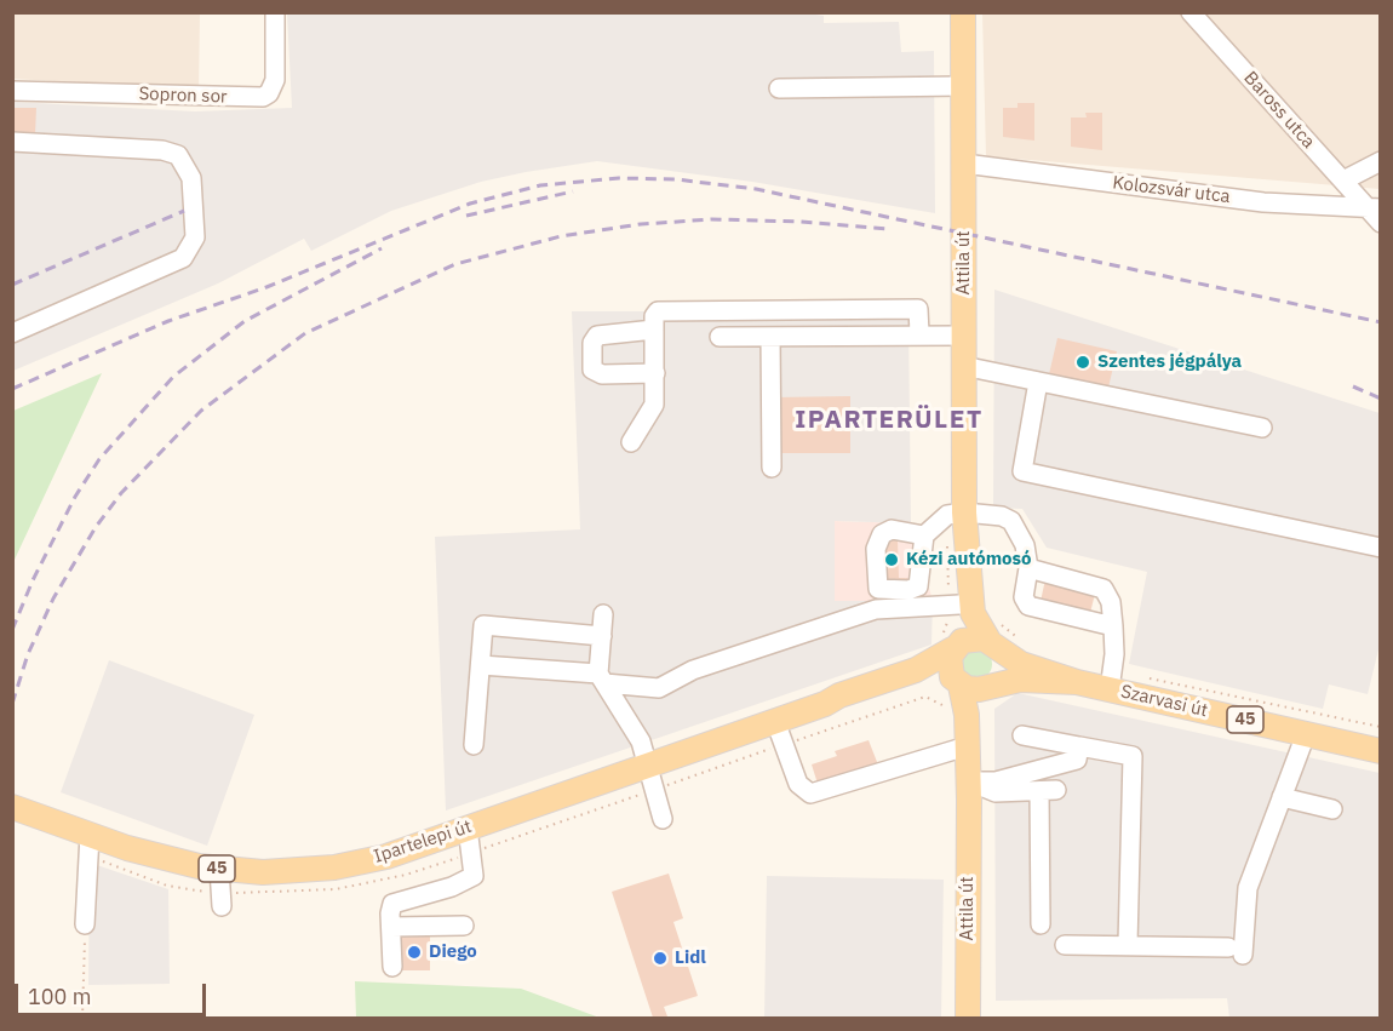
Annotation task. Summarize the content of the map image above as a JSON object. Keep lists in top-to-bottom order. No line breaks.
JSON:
{"streets":{"main road":["Attila út","Szarvasi út","45","Ipartelepi út"],"street":["Sopron sor","Baross utca","Kolozsvár utca"]},"crossings":[["Baross utca","Kolozsvár utca"],["Kolozsvár utca","Attila út"],["Attila út","45"],["Szarvasi út","45"],["45","Ipartelepi út"]],"districts":["IPARTERÜLET"],"places":["Szentes jégpálya","Kézi autómosó","Diego","Lidl"],"scale_bar":"100 m"}
